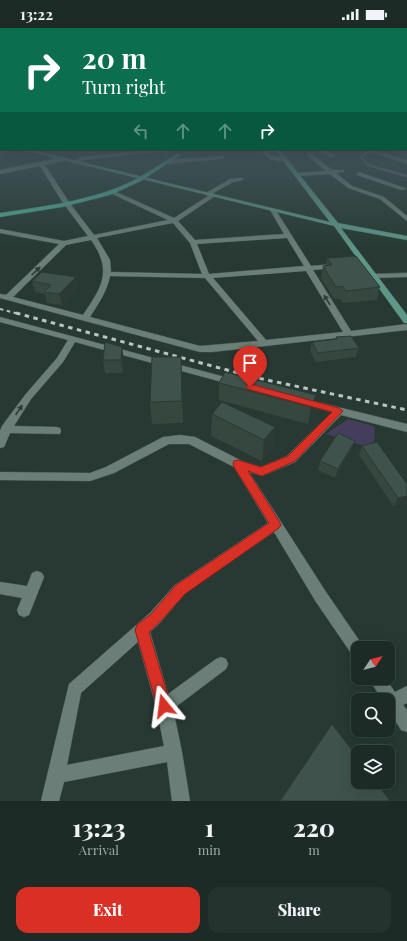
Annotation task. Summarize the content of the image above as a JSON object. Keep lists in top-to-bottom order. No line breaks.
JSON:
{"north":"top right","page":{"status":"13:22","turn":["20 m","Turn right"],"eta":["13:23","Arrival","1","min","220","m"],"buttons":["Exit","Share"]}}
